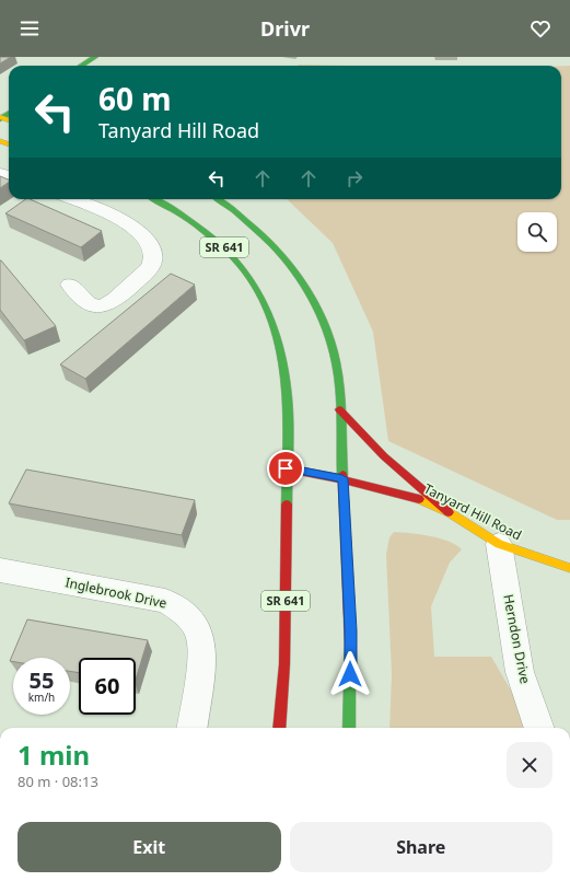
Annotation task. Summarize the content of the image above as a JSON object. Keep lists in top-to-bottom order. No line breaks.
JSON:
{"streets":{"main road":["SR 641","Tanyard Hill Road"],"street":["Inglebrook Drive","Herndon Drive"]},"crossings":[["SR 641","Tanyard Hill Road"],["Tanyard Hill Road","Herndon Drive"]],"page":{"header":"Drivr","turn":["60 m","Tanyard Hill Road"],"speed":"55 km/h","limit":"60","heading":["1 min","80 m · 08:13"],"buttons":["Exit","Share"]}}
